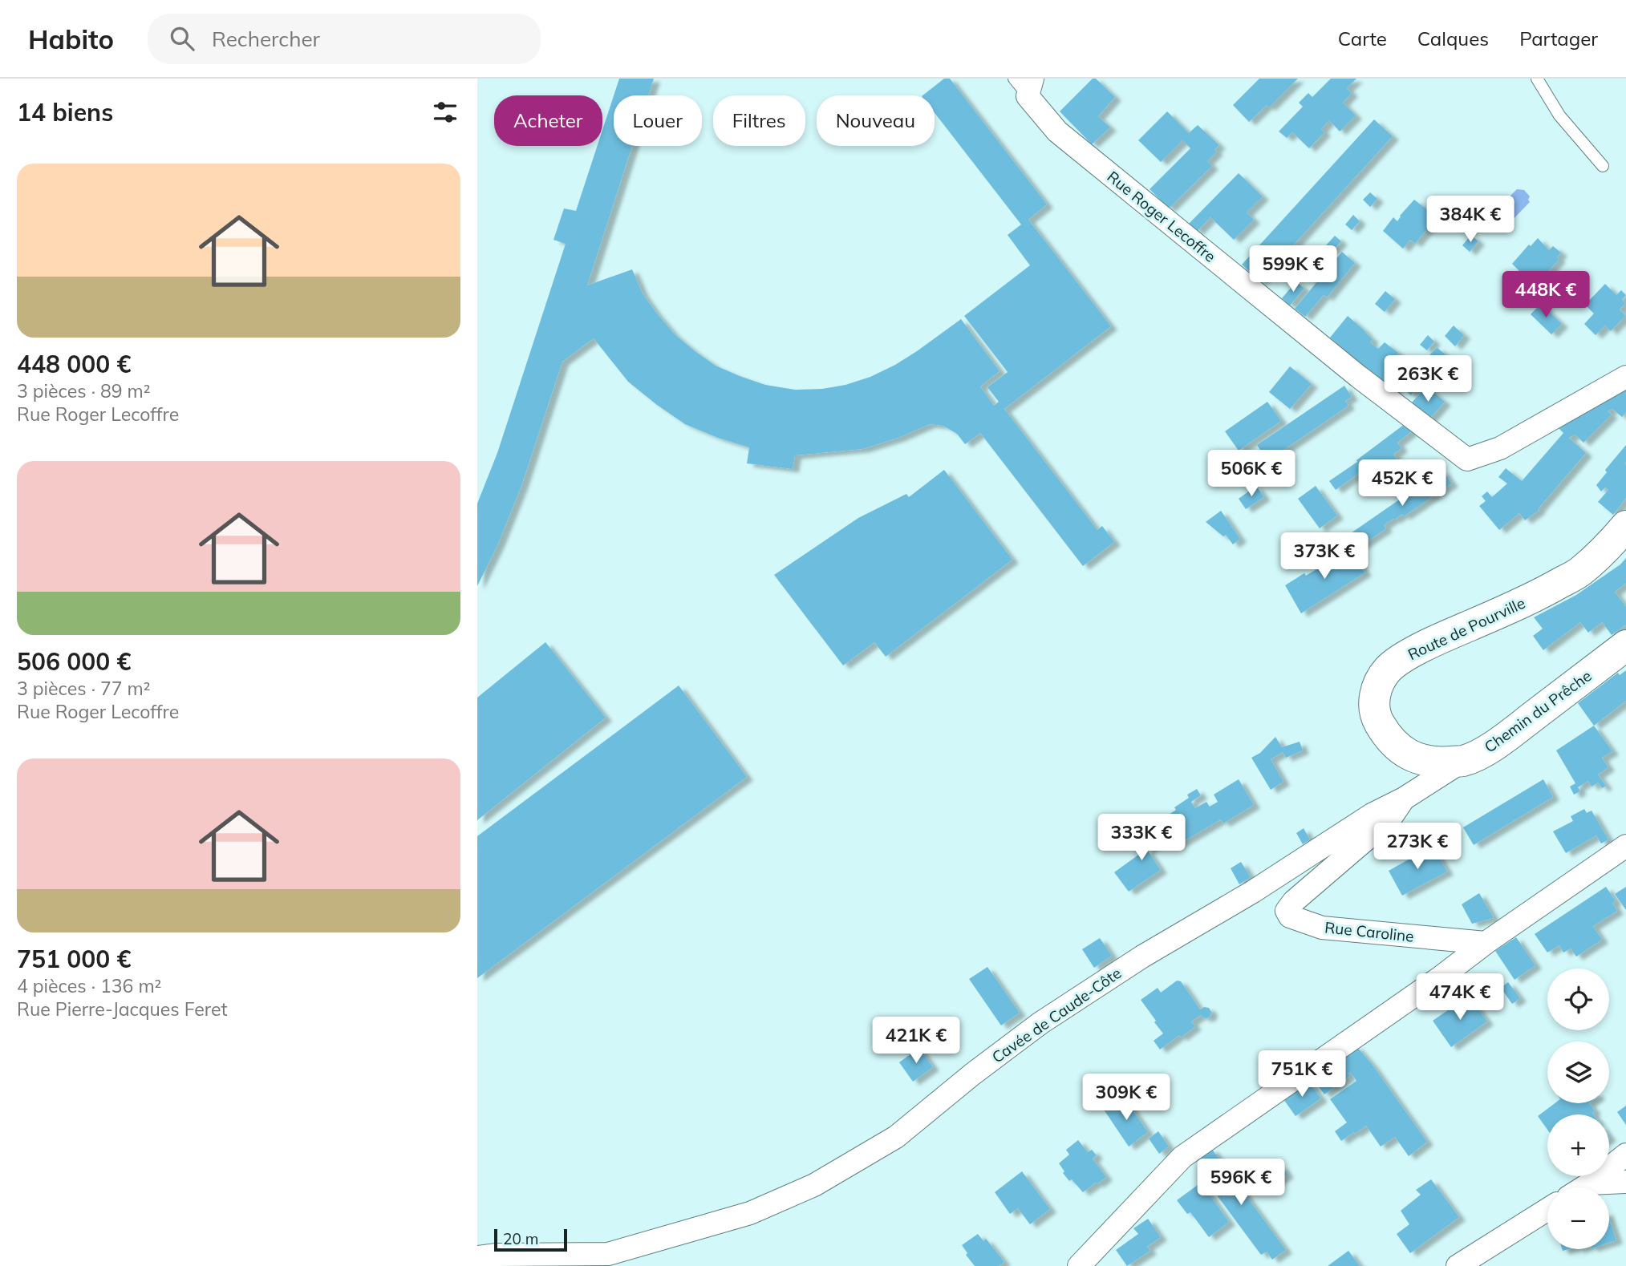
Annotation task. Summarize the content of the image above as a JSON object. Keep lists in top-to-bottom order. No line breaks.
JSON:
{"streets":{"main road":["Route de Pourville","Chemin du Prêche"],"street":["Rue Roger Lecoffre","Rue Caroline","Cavée de Caude-Côte"]},"crossings":[["Route de Pourville","Chemin du Prêche"],["Route de Pourville","Rue Caroline"],["Chemin du Prêche","Rue Caroline"],["Rue Caroline","Cavée de Caude-Côte"]],"scale_bar":"20 m","page":{"header":"Habito","search":"Rechercher","nav":["Carte","Calques","Partager"],"heading":"14 biens","chip":["Acheter","Louer","Filtres","Nouveau"],"list":[{"name":"448 000 €","note":"3 pièces · 89 m² · Rue Roger Lecoffre"},{"name":"506 000 €","note":"3 pièces · 77 m² · Rue Roger Lecoffre"},{"name":"751 000 €","note":"4 pièces · 136 m² · Rue Pierre-Jacques Feret"}],"price":["384K €","599K €","448K €","263K €","506K €","452K €","373K €","333K €","273K €","474K €","421K €","751K €","309K €","596K €"],"map_buttons":["+","−"],"scale":"20 m"}}
